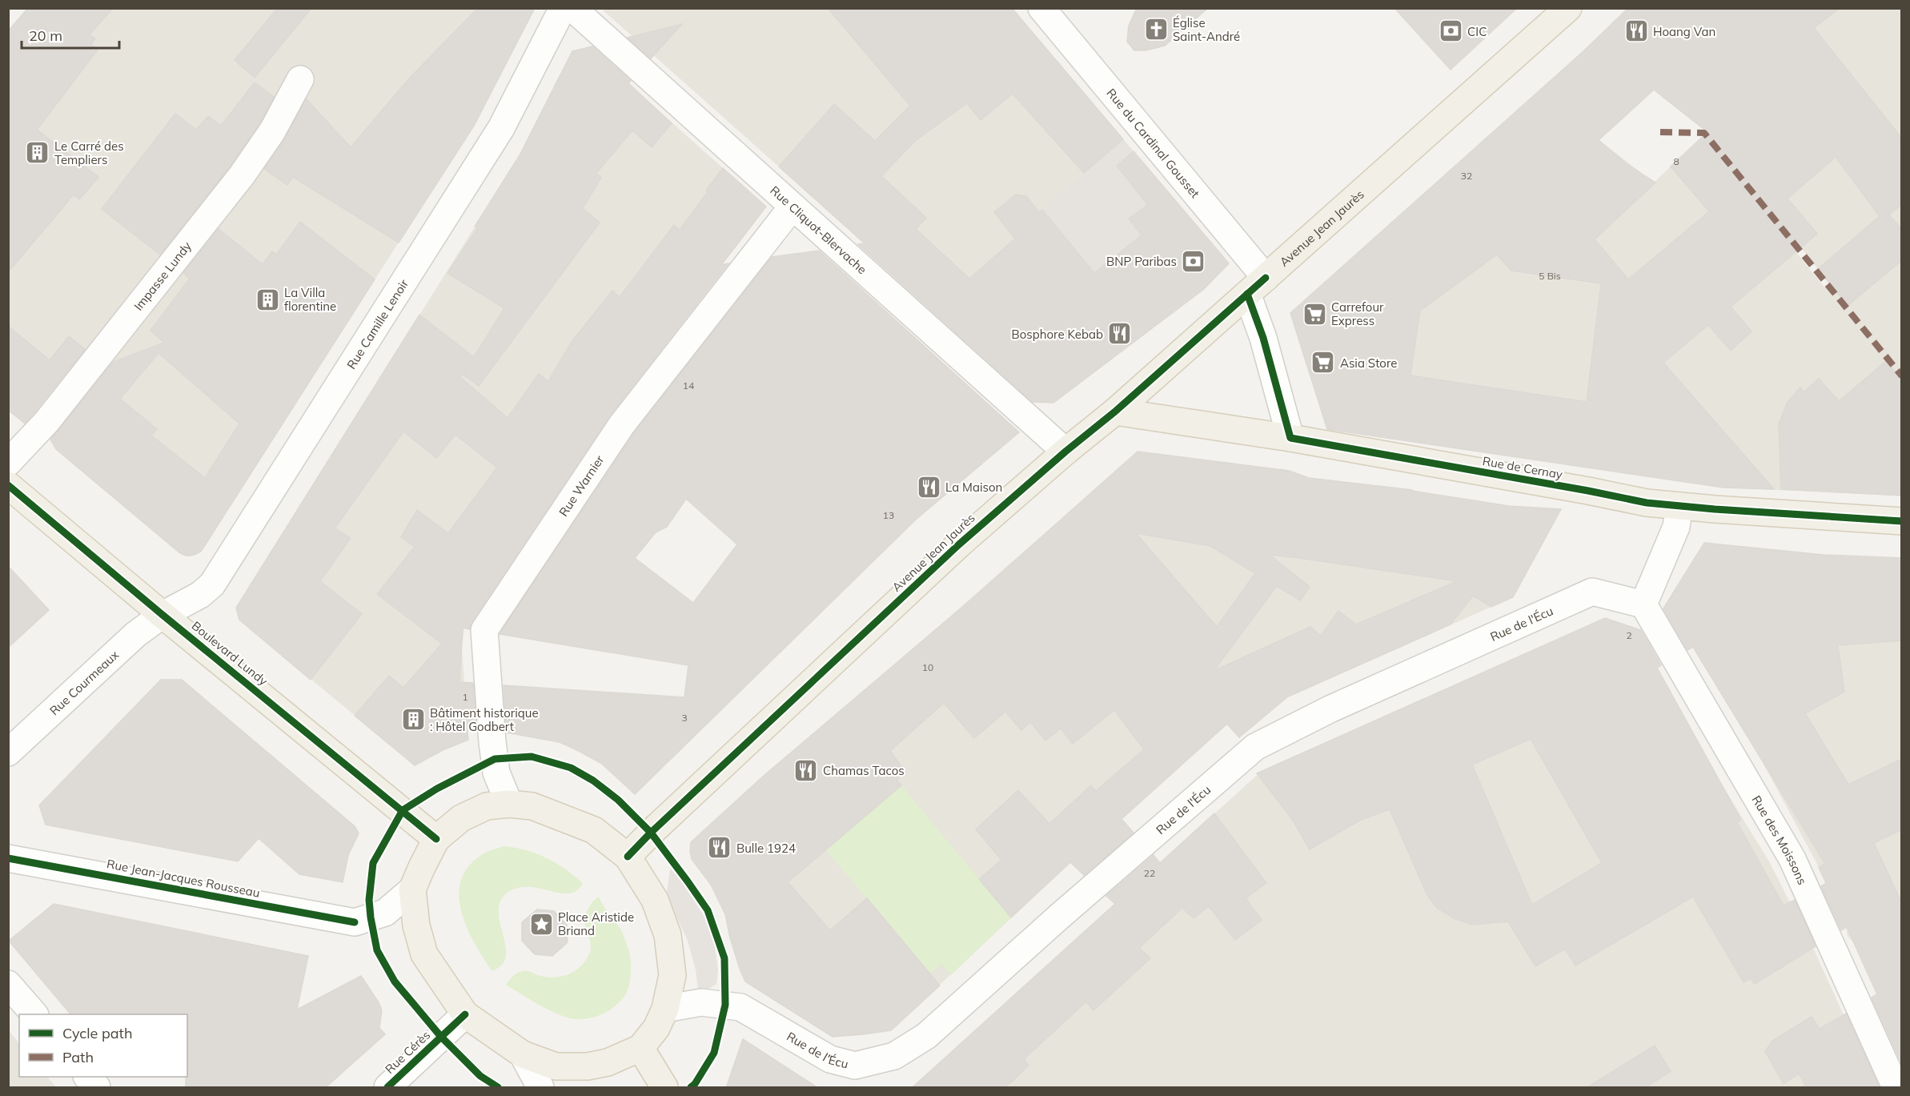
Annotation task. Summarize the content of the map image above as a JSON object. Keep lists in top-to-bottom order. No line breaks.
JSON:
{"streets":{"main road":["Avenue Jean Jaurès","Rue de Cernay","Boulevard Lundy"],"street":["Rue du Cardinal Gousset","Rue Cliquot-Blervache","Impasse Lundy","Rue Camille Lenoir","Rue Warnier","Rue de l'Écu","Rue Courmeaux","Rue des Moissons","Rue Jean-Jacques Rousseau","Rue Cérès"]},"crossings":[["Rue du Cardinal Gousset","Avenue Jean Jaurès"],["Avenue Jean Jaurès","Rue Cliquot-Blervache"],["Avenue Jean Jaurès","Rue de Cernay"],["Rue Cliquot-Blervache","Rue Warnier"],["Rue Camille Lenoir","Boulevard Lundy"],["Rue Camille Lenoir","Rue Courmeaux"],["Rue de l'Écu","Rue des Moissons"],["Boulevard Lundy","Rue Courmeaux"]],"places":{"church":["Église Saint-André"],"bank":["CIC","BNP Paribas"],"restaurant":["Hoang Van","Bosphore Kebab","La Maison","Chamas Tacos","Bulle 1924"],"building":["Le Carré des Templiers","La Villa florentine","Bâtiment historique : Hôtel Godbert"],"supermarket":["Carrefour Express","Asia Store"],"place":["Place Aristide Briand"]},"house_numbers":["8","32","5 Bis","14","13","2","10","1","3","22"],"legend":["Cycle path","Path"],"scale_bar":"20 m"}
